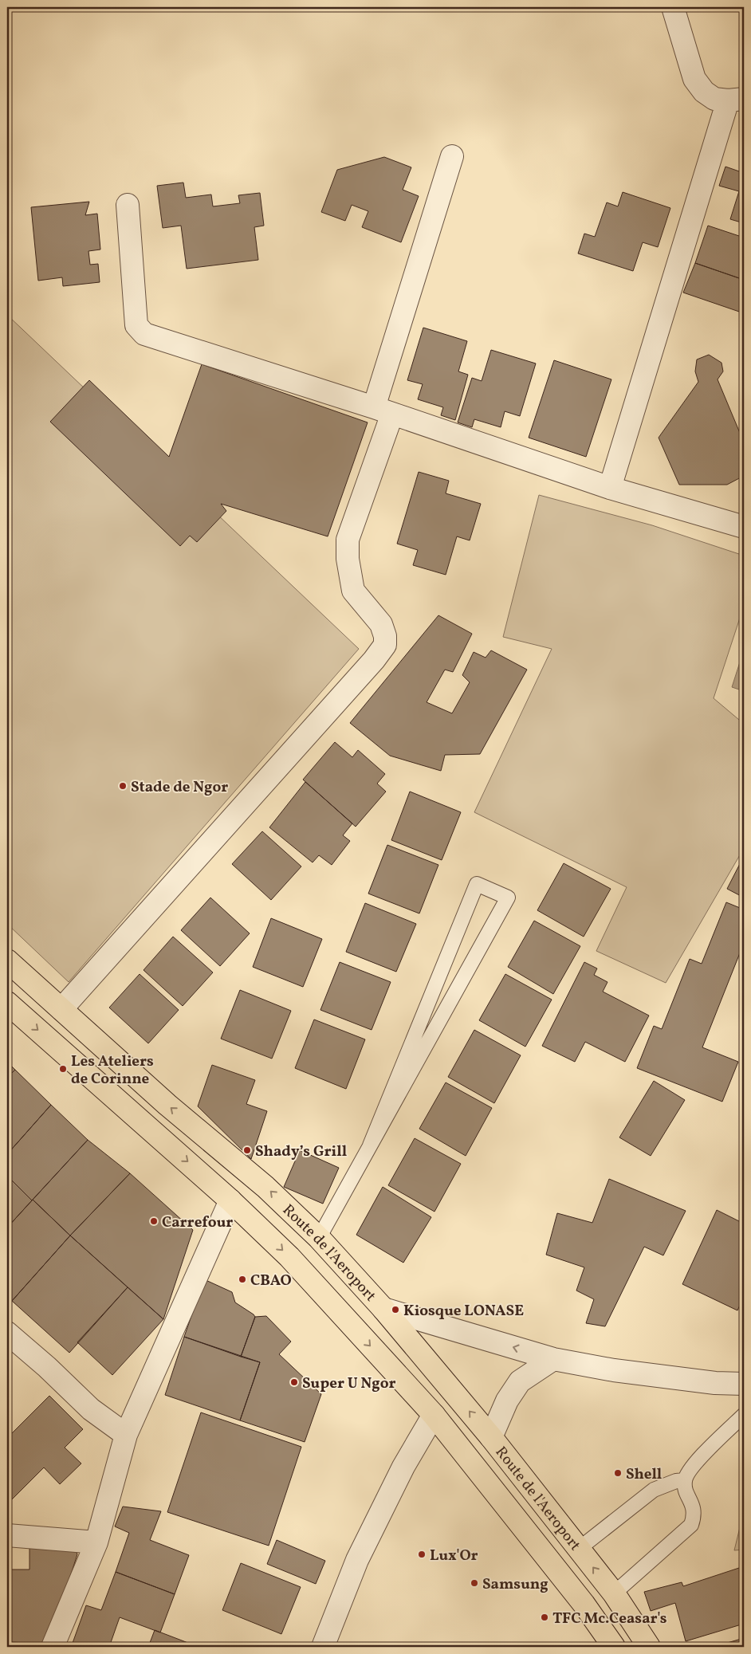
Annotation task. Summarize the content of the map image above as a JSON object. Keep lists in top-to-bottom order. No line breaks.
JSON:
{"streets":{"highway":["Route de l'Aeroport"]},"places":["Stade de Ngor","Les Ateliers de Corinne","Shady’s Grill","Carrefour","CBAO","Kiosque LONASE","Super U Ngor","Shell","Lux'Or","Samsung","TFC Mc.Ceasar's"]}
